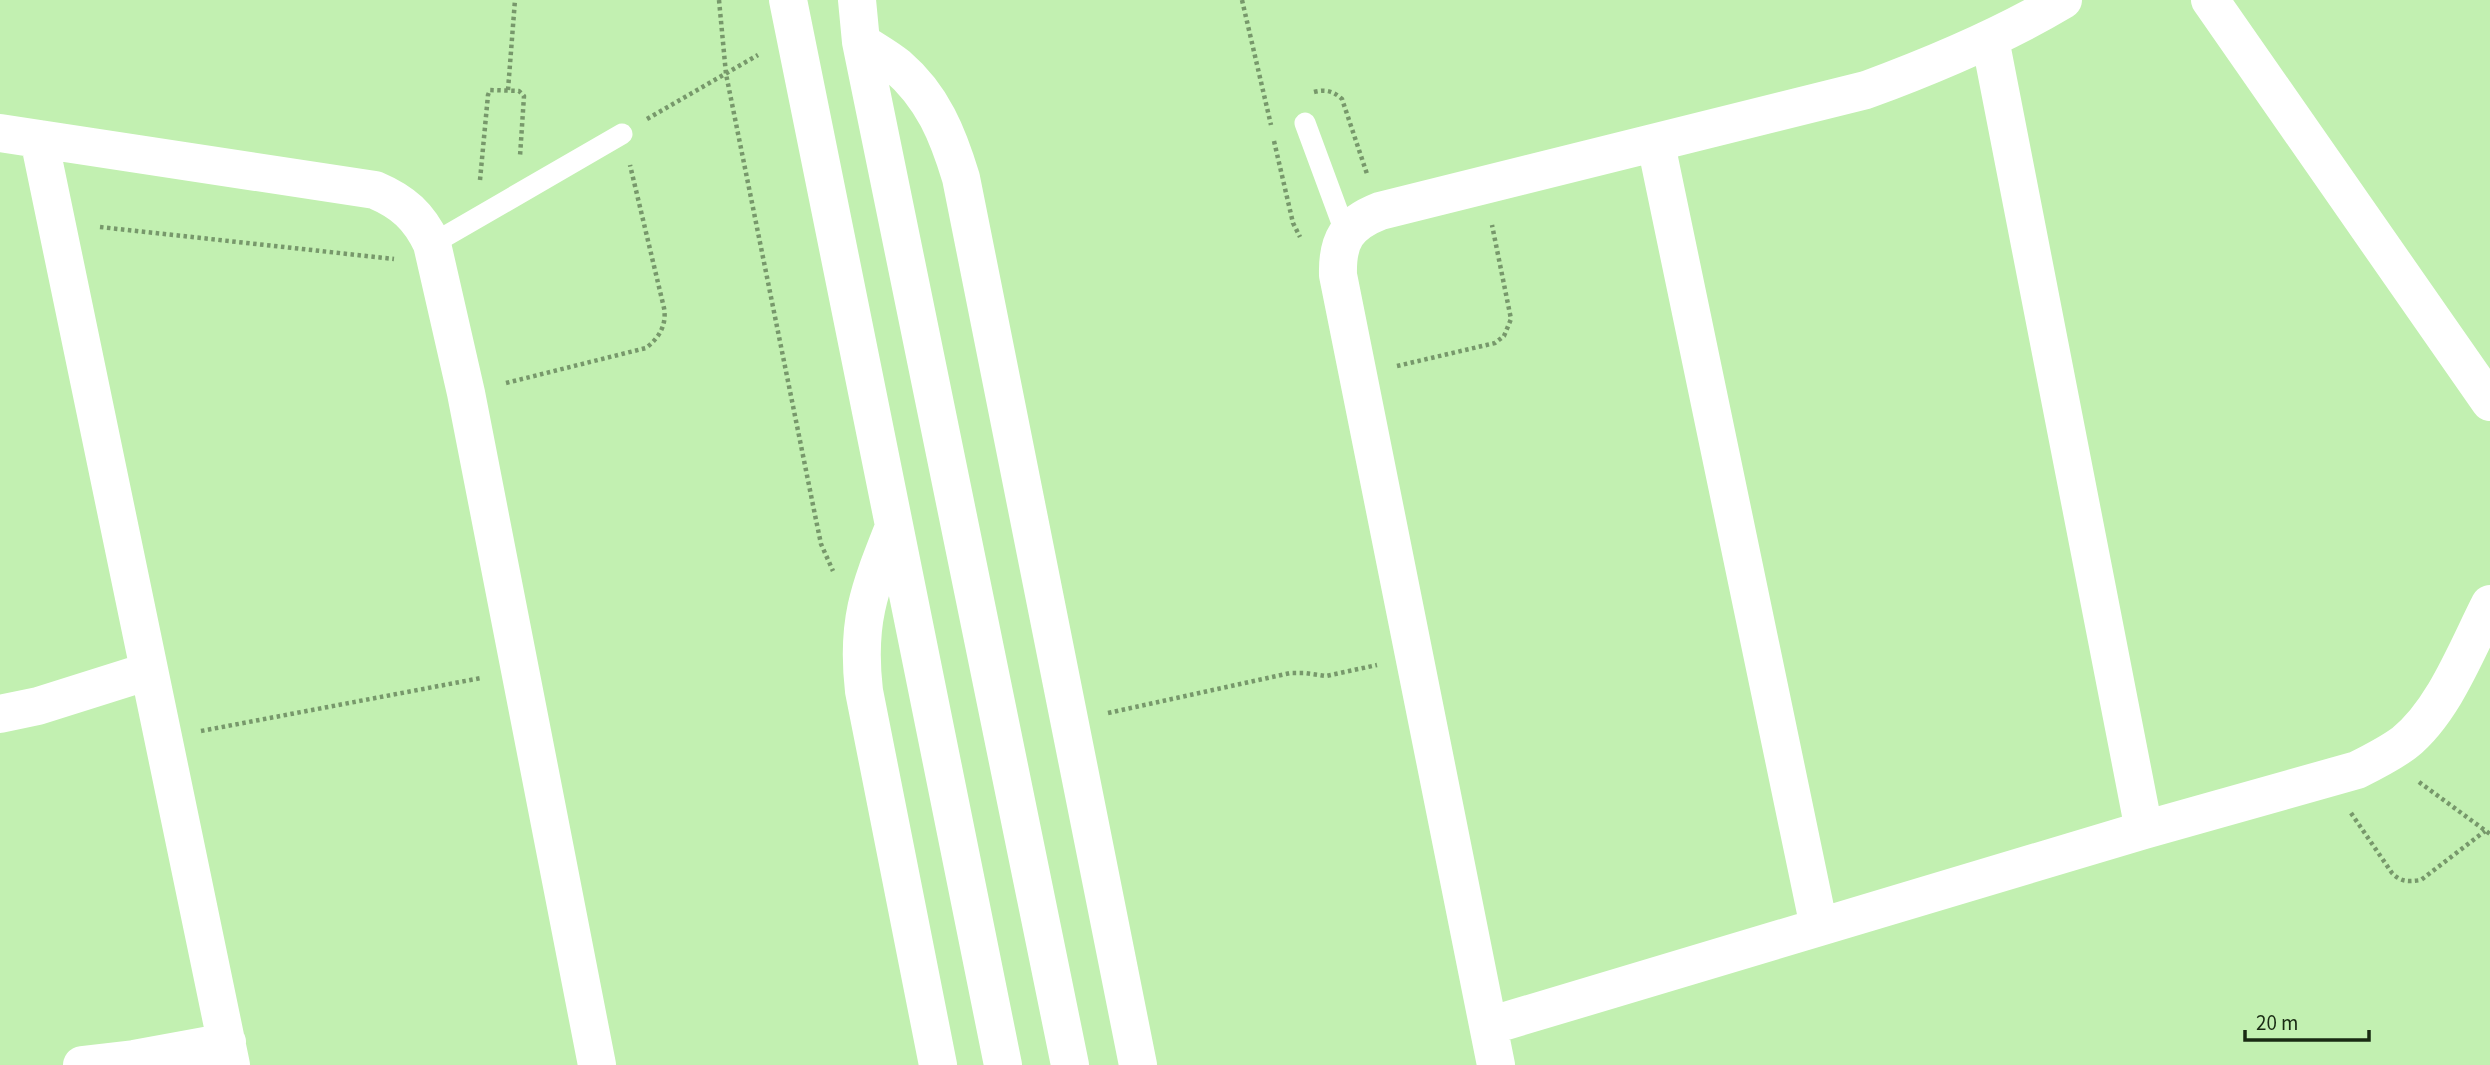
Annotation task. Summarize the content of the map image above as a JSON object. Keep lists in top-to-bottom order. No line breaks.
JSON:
{"scale_bar":"20 m"}
